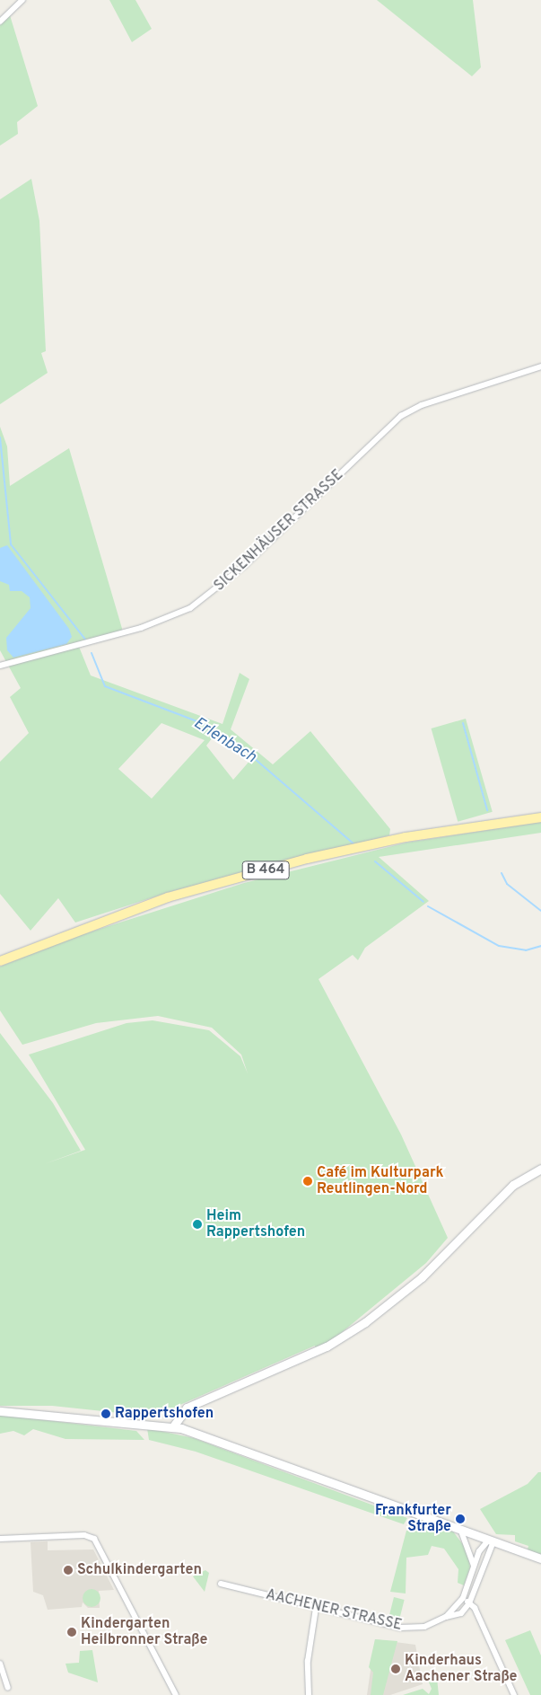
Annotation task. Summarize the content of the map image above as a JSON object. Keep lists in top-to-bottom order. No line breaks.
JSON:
{"streets":{"main road":["B 464"],"street":["SICKENHÄUSER STRASSE","AACHENER STRASSE"]},"water":["Erlenbach"],"places":["Café im Kulturpark Reutlingen-Nord","Heim Rappertshofen","Rappertshofen","Frankfurter Straße","Schulkindergarten","Kindergarten Heilbronner Straße","Kinderhaus Aachener Straße"]}
